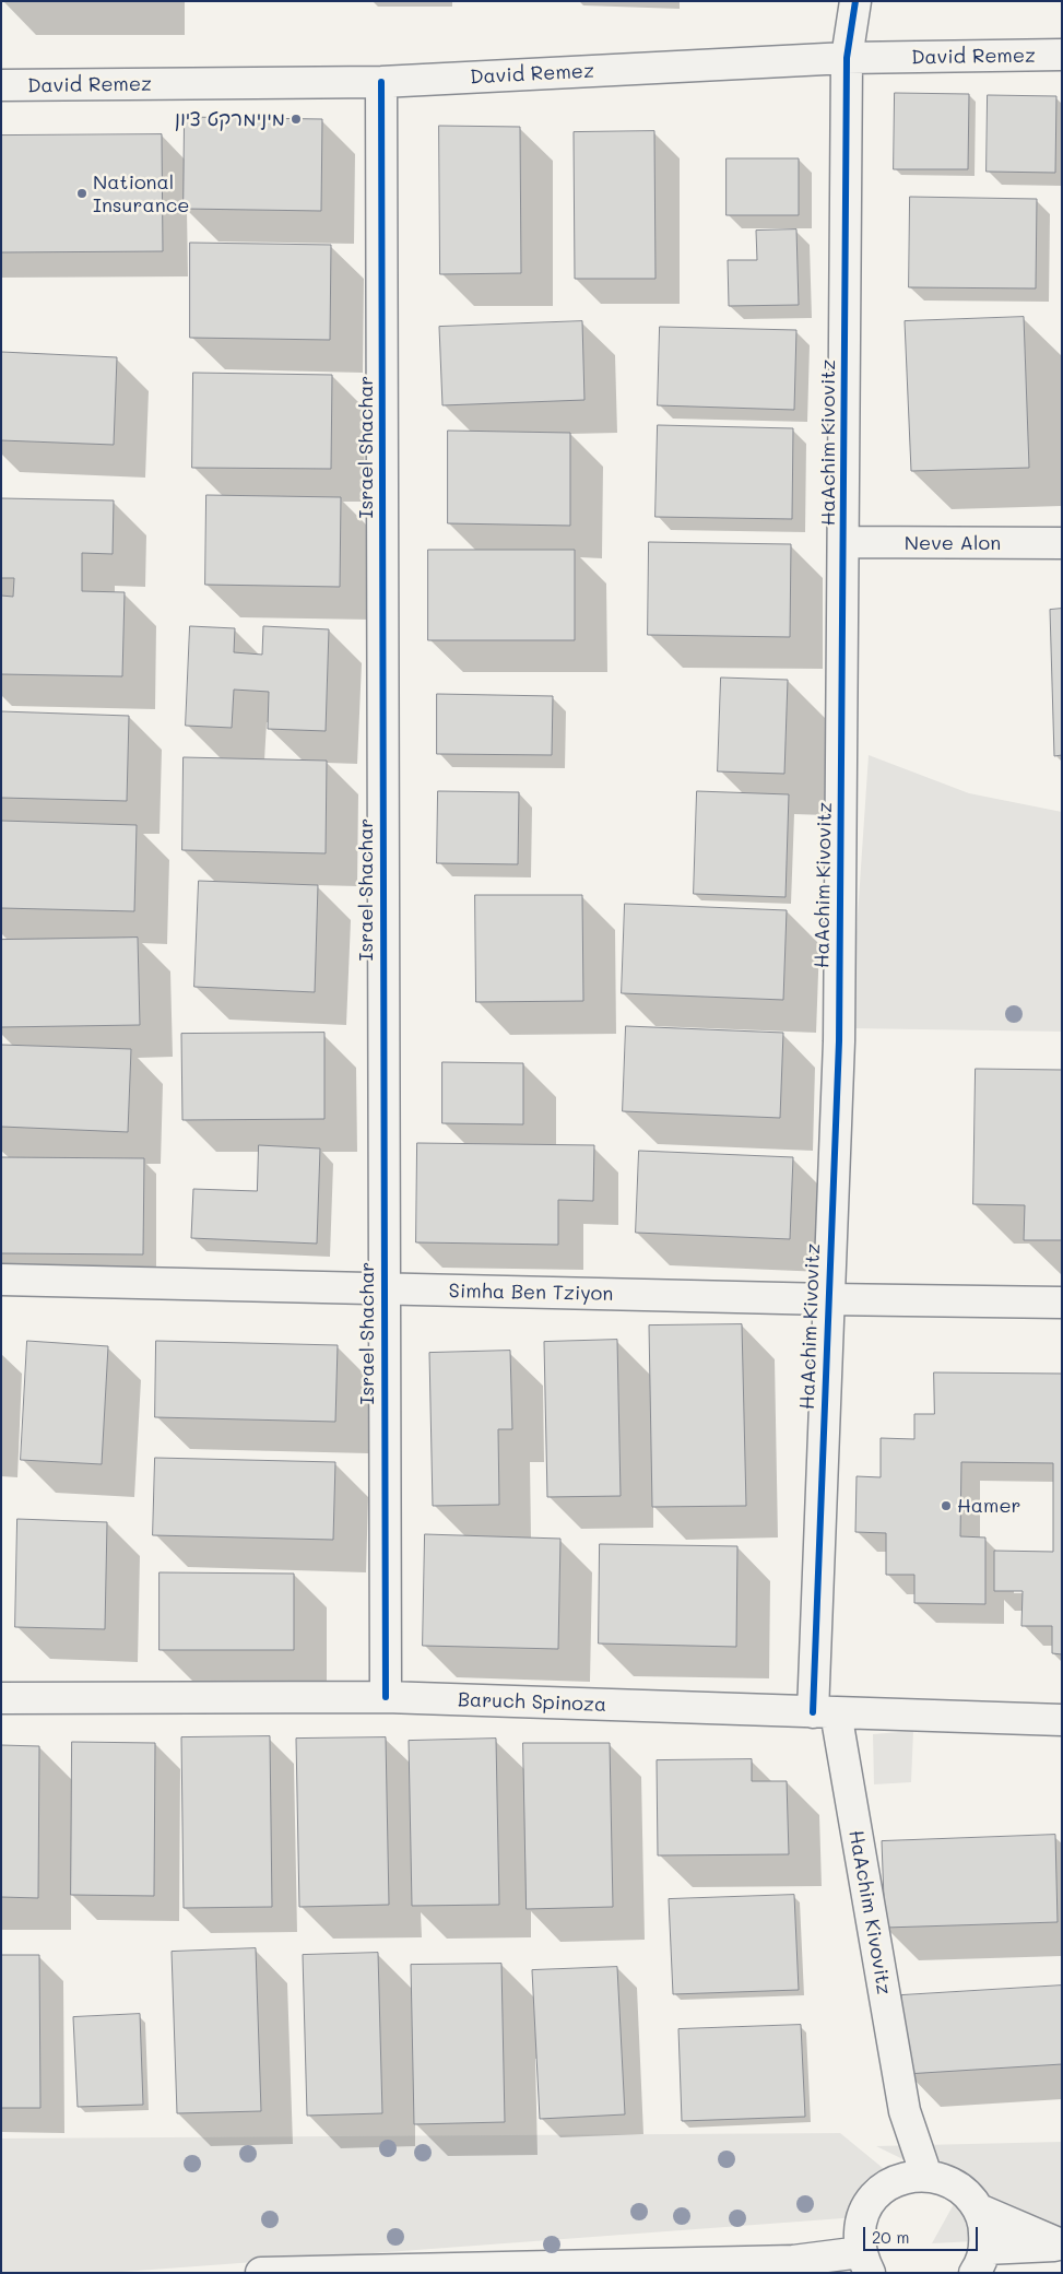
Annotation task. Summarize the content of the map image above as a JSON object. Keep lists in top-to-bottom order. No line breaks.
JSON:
{"streets":{"street":["David Remez","HaAchim Kivovitz","Israel Shachar","Neve Alon","Simha Ben Tziyon","Baruch Spinoza"]},"crossings":[["David Remez","HaAchim Kivovitz"],["David Remez","Israel Shachar"],["HaAchim Kivovitz","Neve Alon"],["HaAchim Kivovitz","Simha Ben Tziyon"],["HaAchim Kivovitz","Baruch Spinoza"],["Israel Shachar","Simha Ben Tziyon"],["Israel Shachar","Baruch Spinoza"]],"places":["מינימרקט ציון","National Insurance","Hamer"],"scale_bar":"20 m"}
